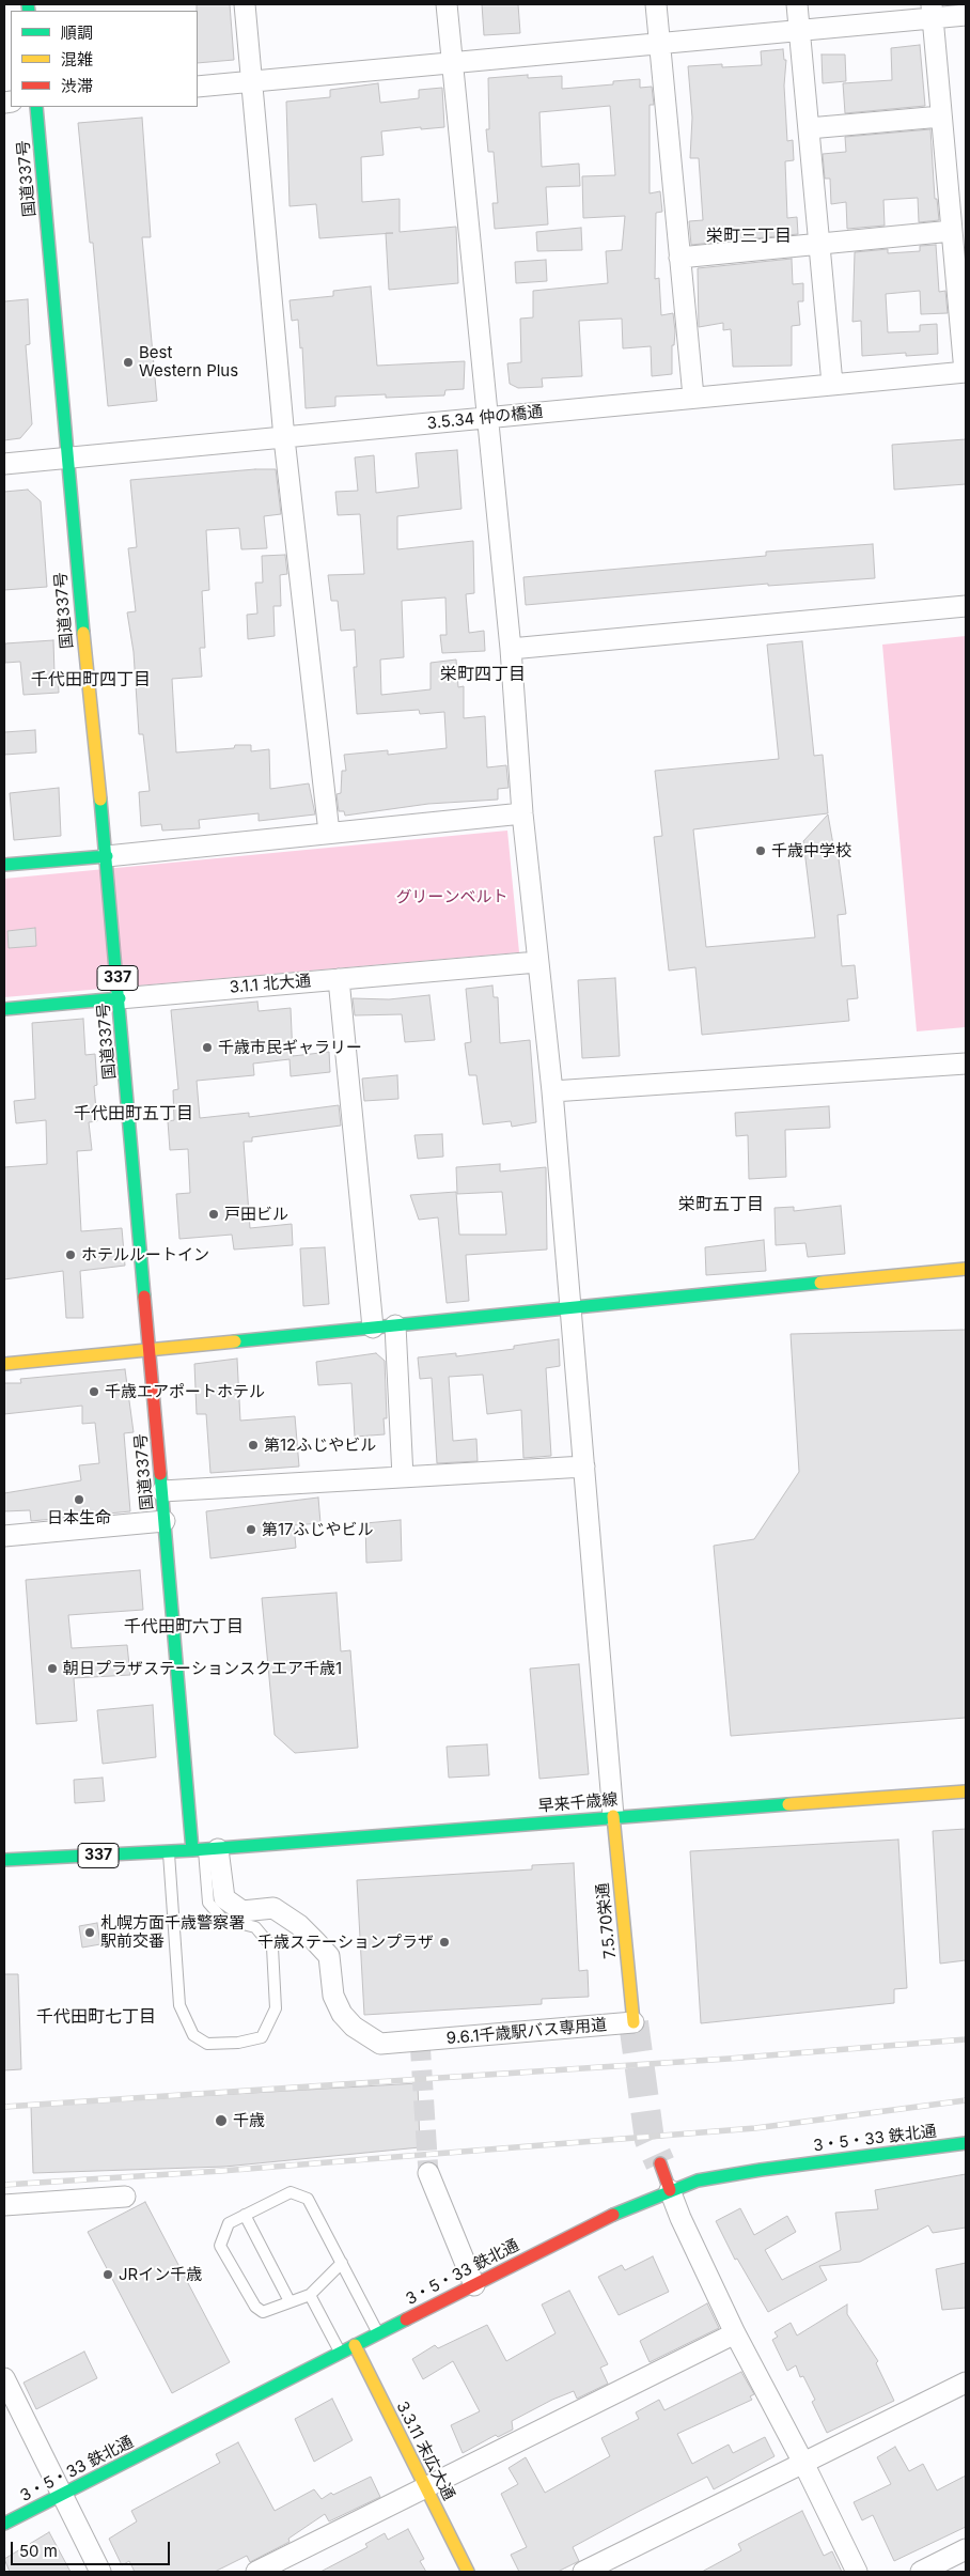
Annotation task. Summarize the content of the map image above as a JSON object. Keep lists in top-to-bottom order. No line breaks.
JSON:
{"streets":{"main road":["国道337号","337","3.1.1 北大通","早来千歳線","7.5.70栄通","3・5・33 鉄北通","3.3.11 末広大通"],"street":["3.5.34 仲の橋通","9.6.1千歳駅バス専用道"]},"crossings":[["国道337号","3.5.34 仲の橋通"],["国道337号","337"],["国道337号","3.1.1 北大通"],["国道337号","早来千歳線"],["国道337号","9.6.1千歳駅バス専用道"],["337","早来千歳線"],["337","9.6.1千歳駅バス専用道"],["早来千歳線","7.5.70栄通"],["早来千歳線","9.6.1千歳駅バス専用道"],["7.5.70栄通","9.6.1千歳駅バス専用道"],["3・5・33 鉄北通","3.3.11 末広大通"]],"districts":["栄町三丁目","栄町四丁目","千代田町四丁目","千代田町五丁目","栄町五丁目","千代田町六丁目","千代田町七丁目"],"parks":["グリーンベルト"],"places":["Best Western Plus","千歳中学校","千歳市民ギャラリー","戸田ビル","ホテルルートイン","千歳エアポートホテル","第12ふじやビル","日本生命","第17ふじやビル","朝日プラザステーションスクエア千歳1","札幌方面千歳警察署 駅前交番","千歳ステーションプラザ","千歳","JRイン千歳"],"legend":["順調","混雑","渋滞"],"scale_bar":"50 m"}
